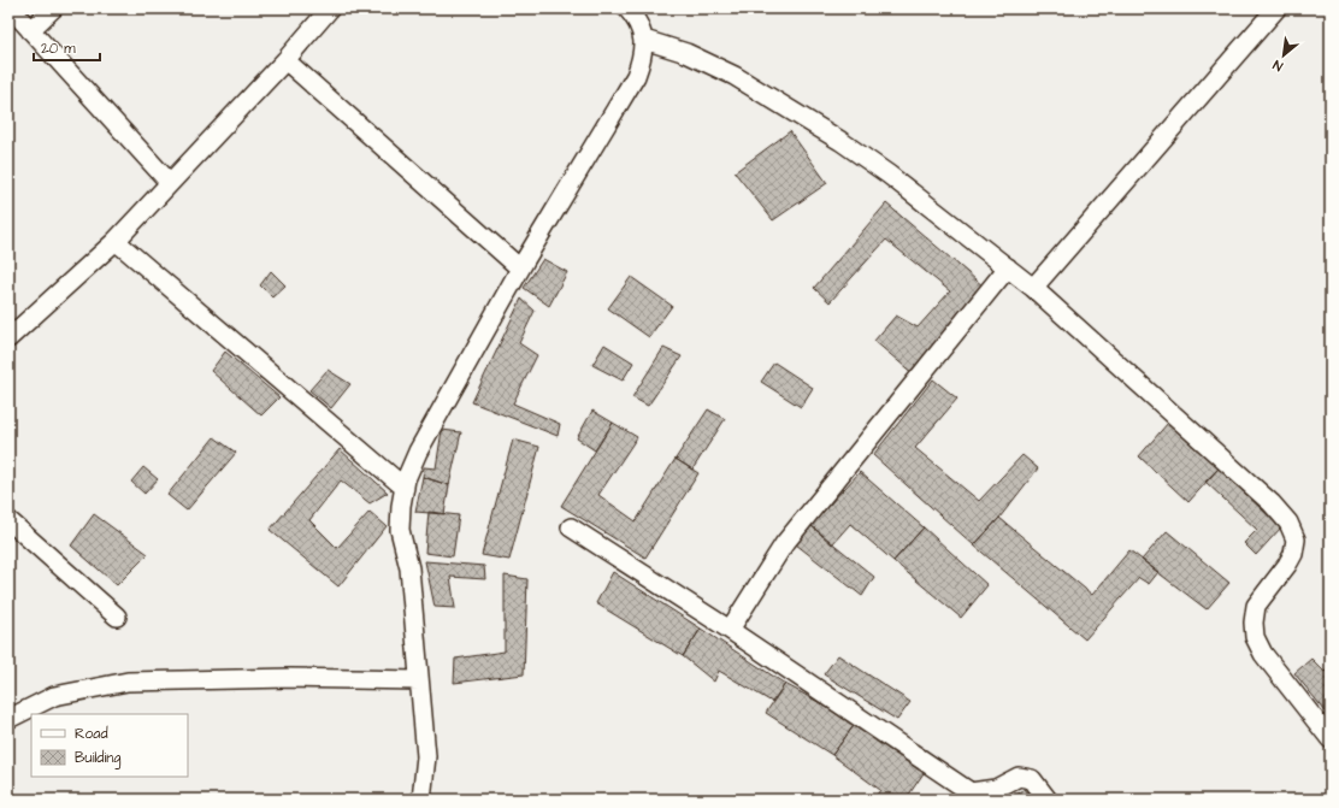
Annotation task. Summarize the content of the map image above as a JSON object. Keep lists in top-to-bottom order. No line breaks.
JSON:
{"legend":["Road","Building"],"scale_bar":"20 m","north":"bottom left"}
